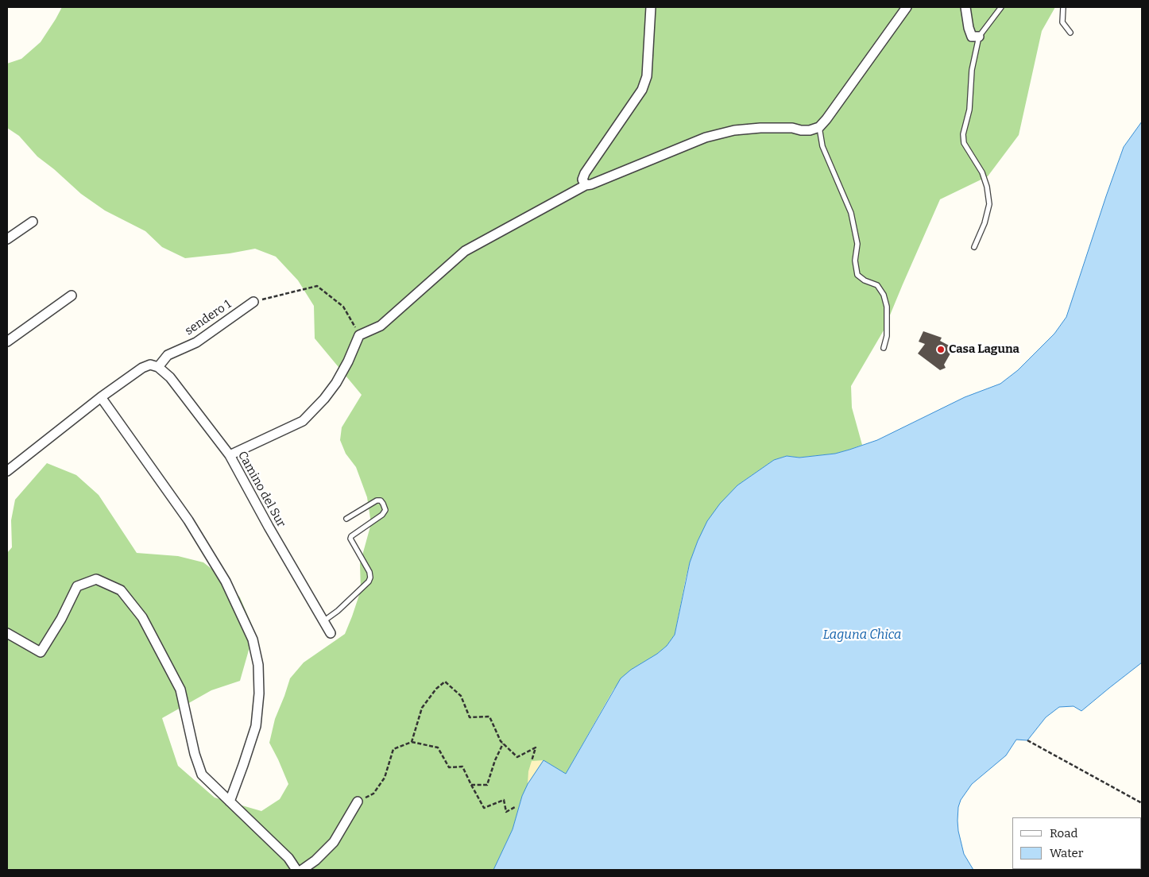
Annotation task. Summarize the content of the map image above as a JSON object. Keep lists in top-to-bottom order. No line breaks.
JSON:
{"streets":{"street":["sendero 1","Camino del Sur"]},"crossings":[["sendero 1","Camino del Sur"]],"water":["Laguna Chica"],"places":["Casa Laguna"],"legend":["Road","Water"]}
